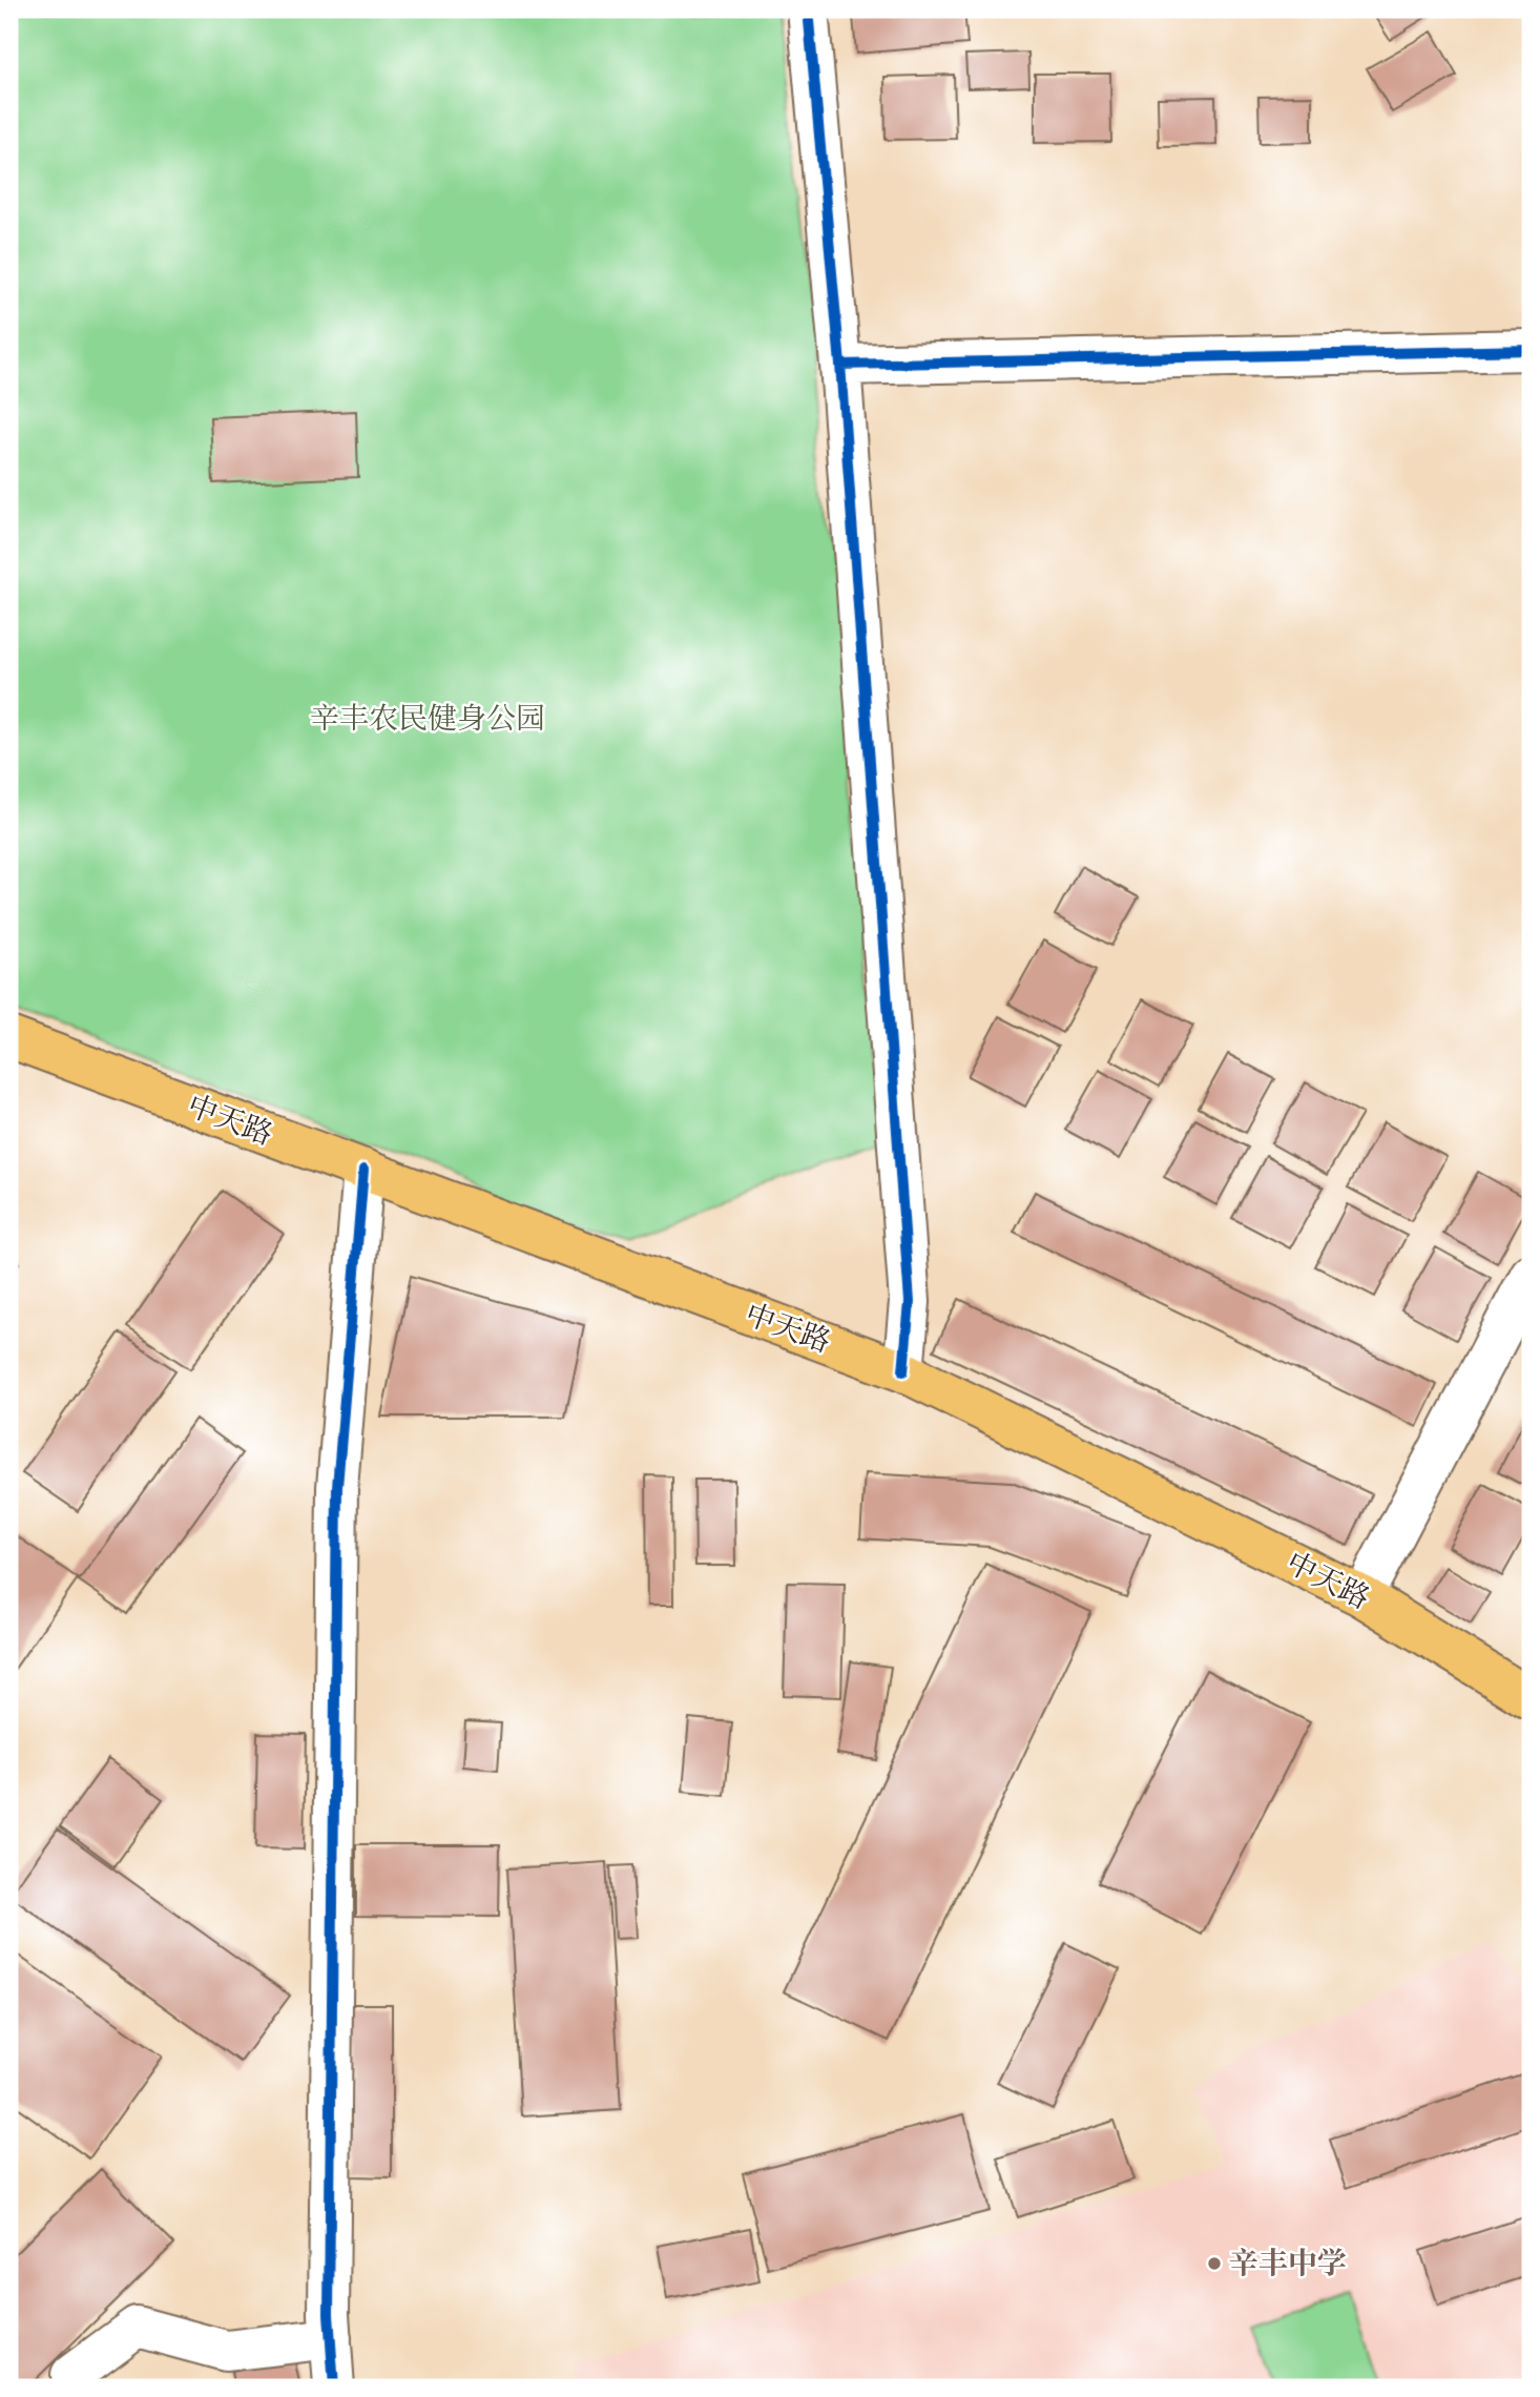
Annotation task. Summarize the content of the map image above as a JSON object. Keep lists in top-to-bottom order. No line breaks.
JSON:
{"streets":{"main road":["中天路"]},"parks":["辛丰农民健身公园"],"places":["辛丰中学"]}
